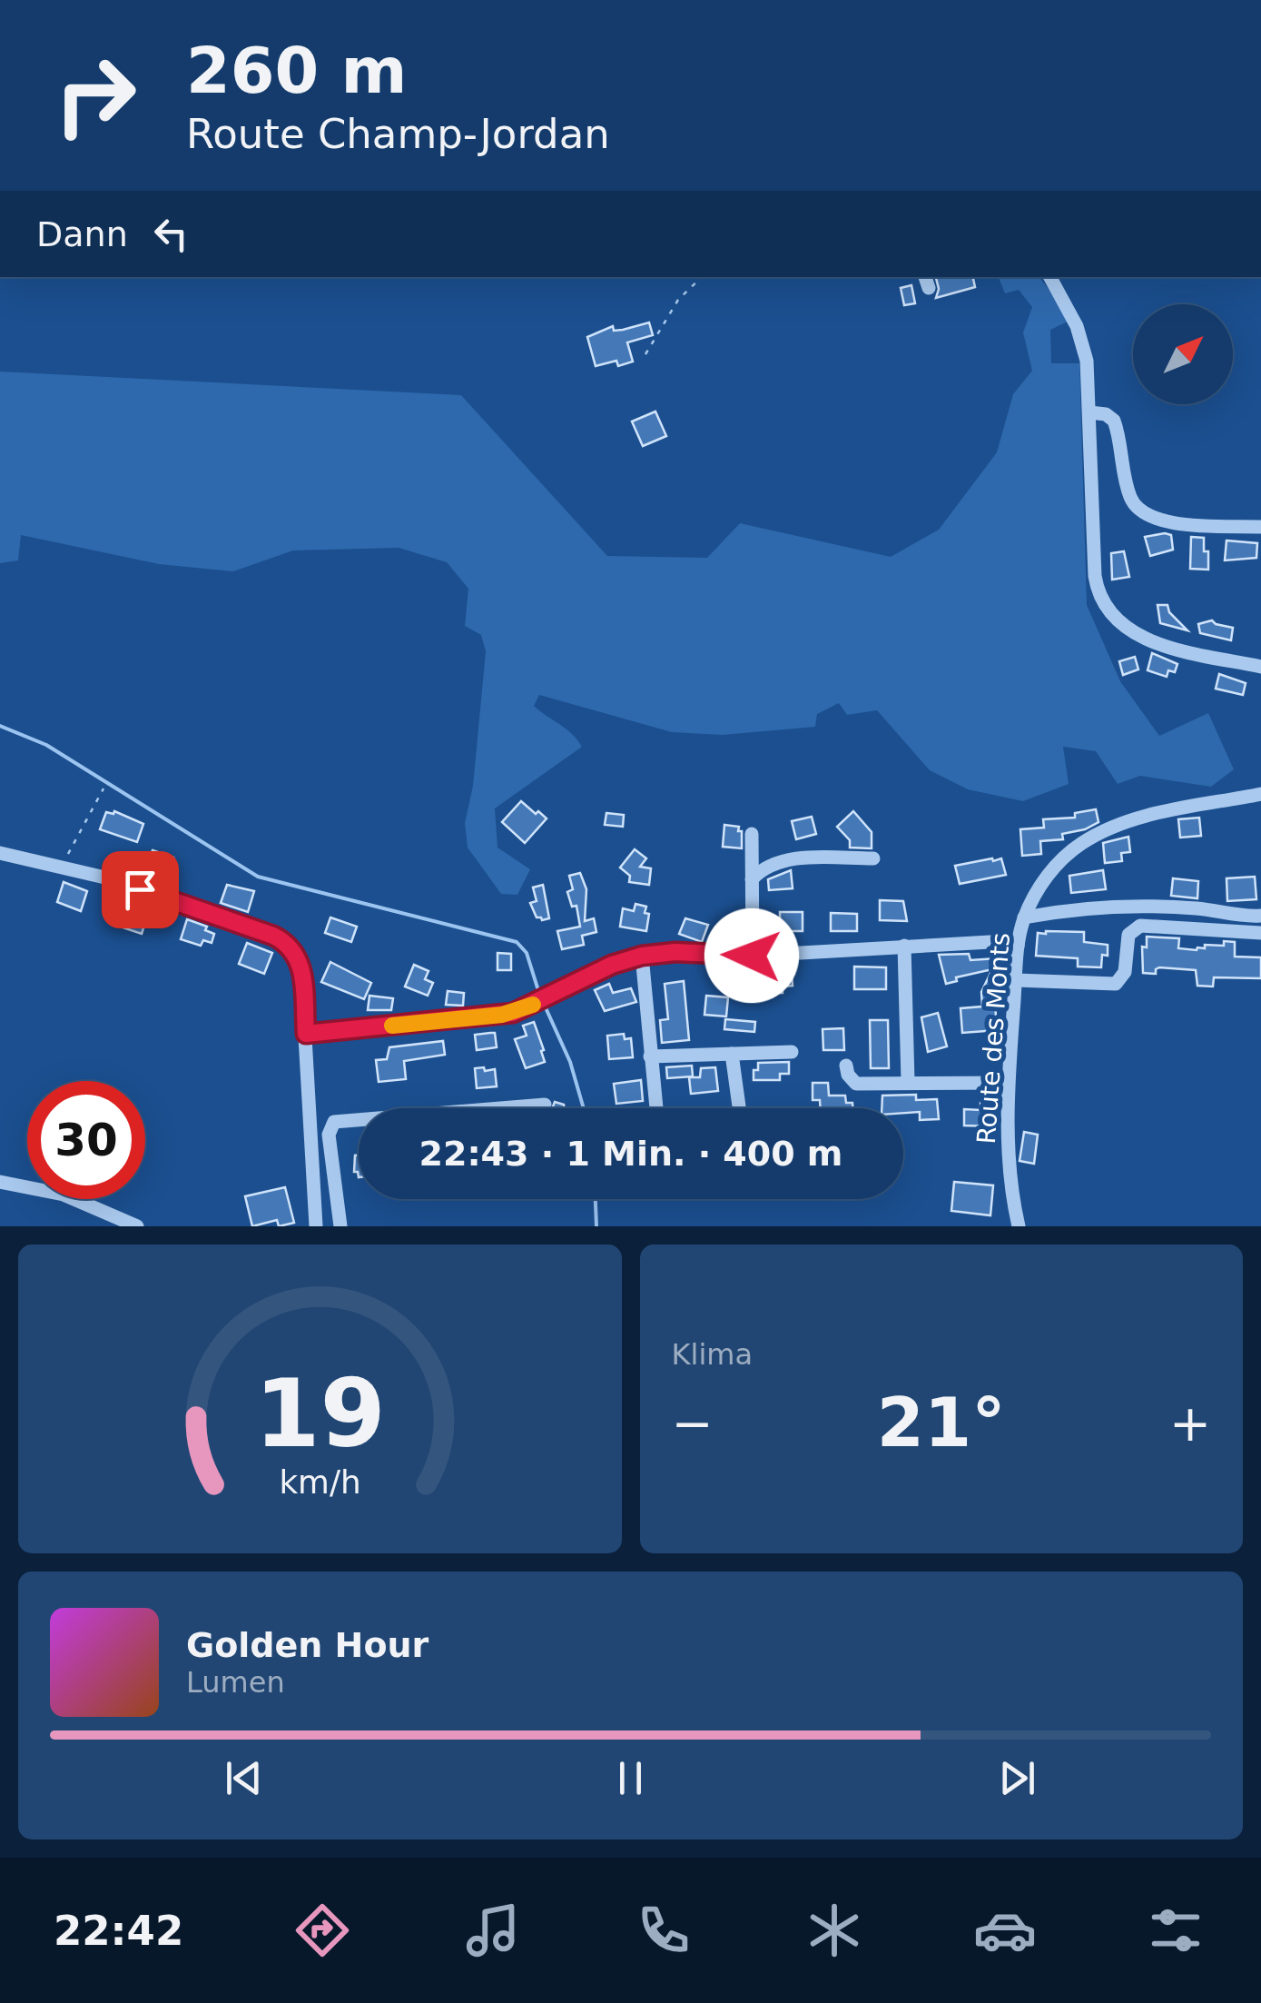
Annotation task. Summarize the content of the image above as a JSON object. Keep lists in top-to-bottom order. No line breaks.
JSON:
{"streets":{"street":["Route des Monts"]},"north":"top right","page":{"turn":["260 m","Route Champ-Jordan"],"then":"Dann","limit":"30","trip":"22:43 · 1 Min. · 400 m","tile":"Klima","heat":["−","21°","+"],"song":["Golden Hour","Lumen"],"tabs":"22:42","gauge":["19","km/h"]}}
